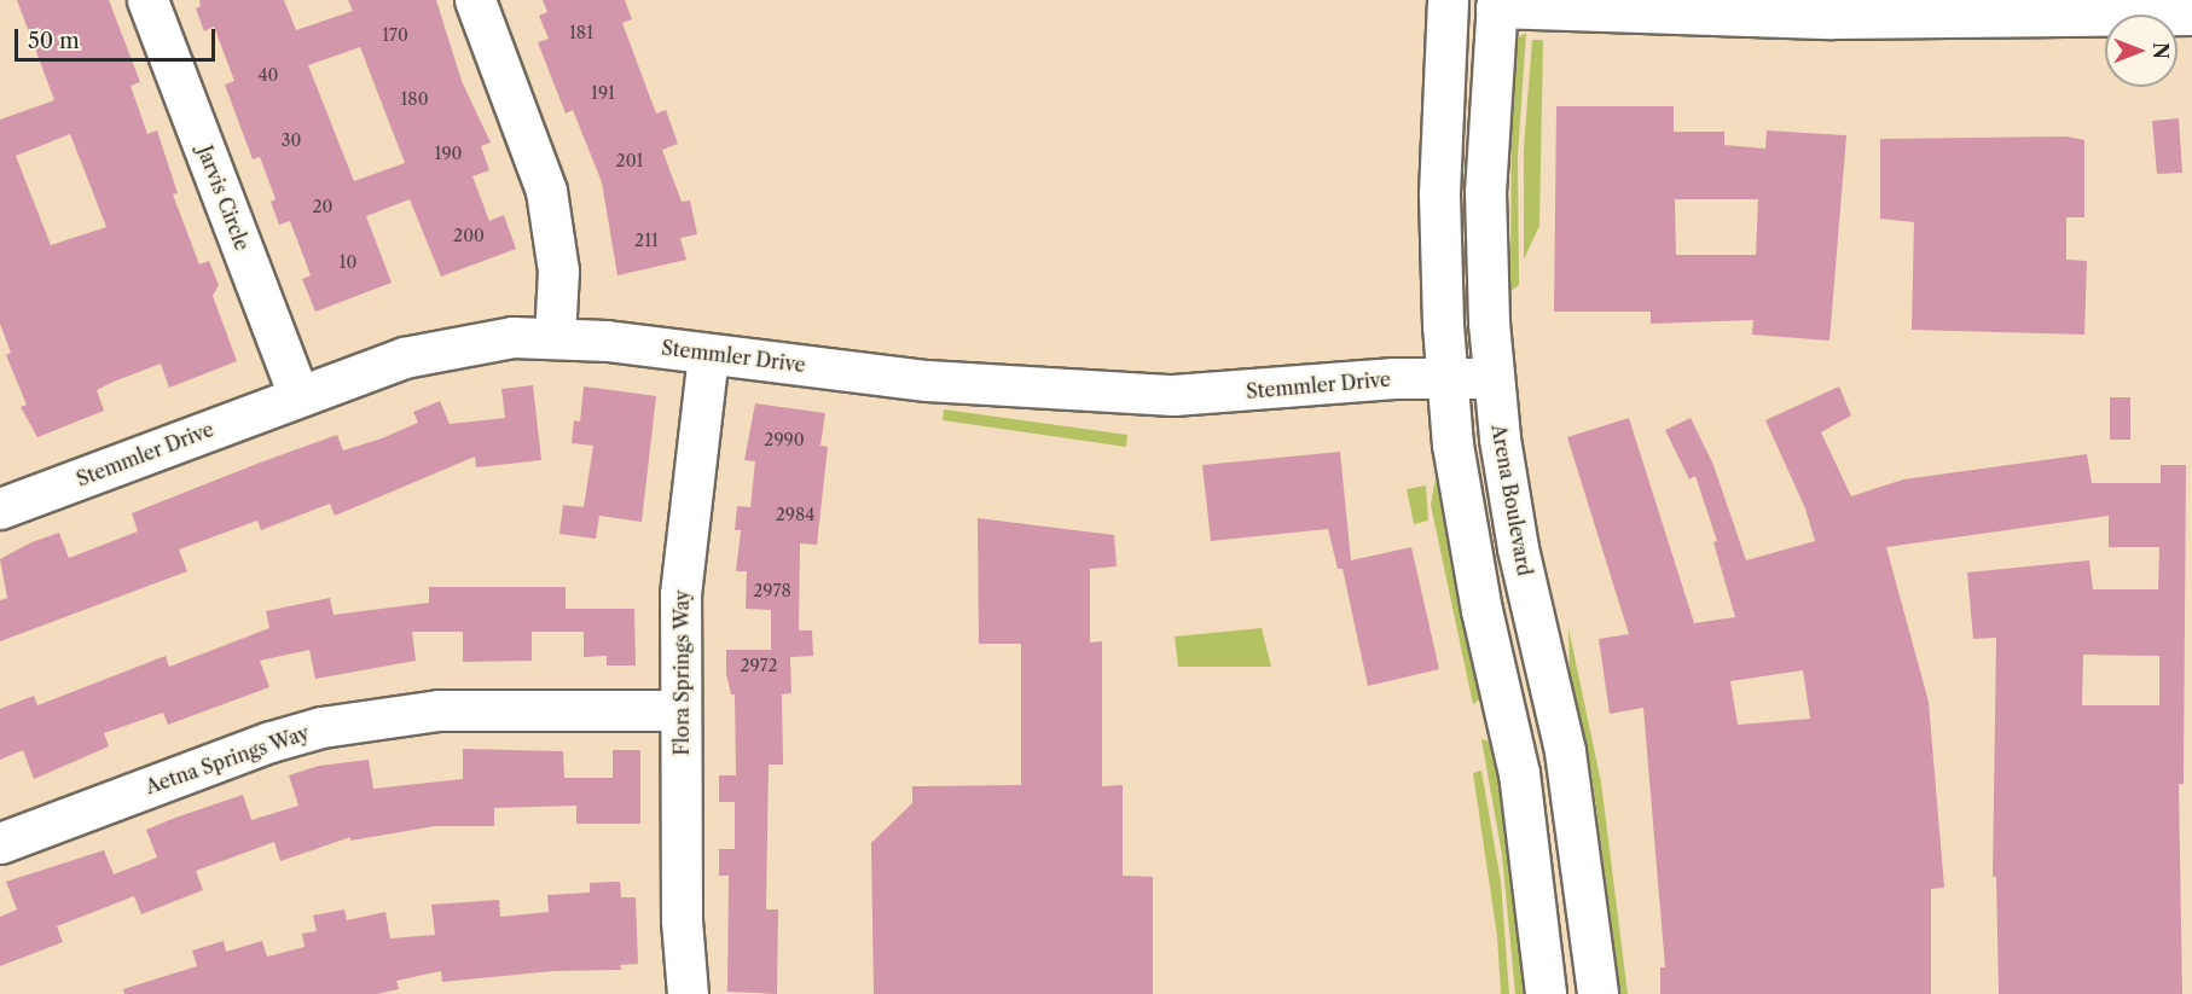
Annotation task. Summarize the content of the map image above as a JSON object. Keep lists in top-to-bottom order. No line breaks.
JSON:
{"streets":{"street":["Jarvis Circle","Stemmler Drive","Arena Boulevard","Flora Springs Way","Aetna Springs Way"]},"crossings":[["Jarvis Circle","Stemmler Drive"],["Stemmler Drive","Arena Boulevard"],["Stemmler Drive","Flora Springs Way"],["Flora Springs Way","Aetna Springs Way"]],"house_numbers":["181","170","40","191","180","30","190","201","20","200","211","10","2990","2984","2978","2972"],"scale_bar":"50 m","north":"right"}
